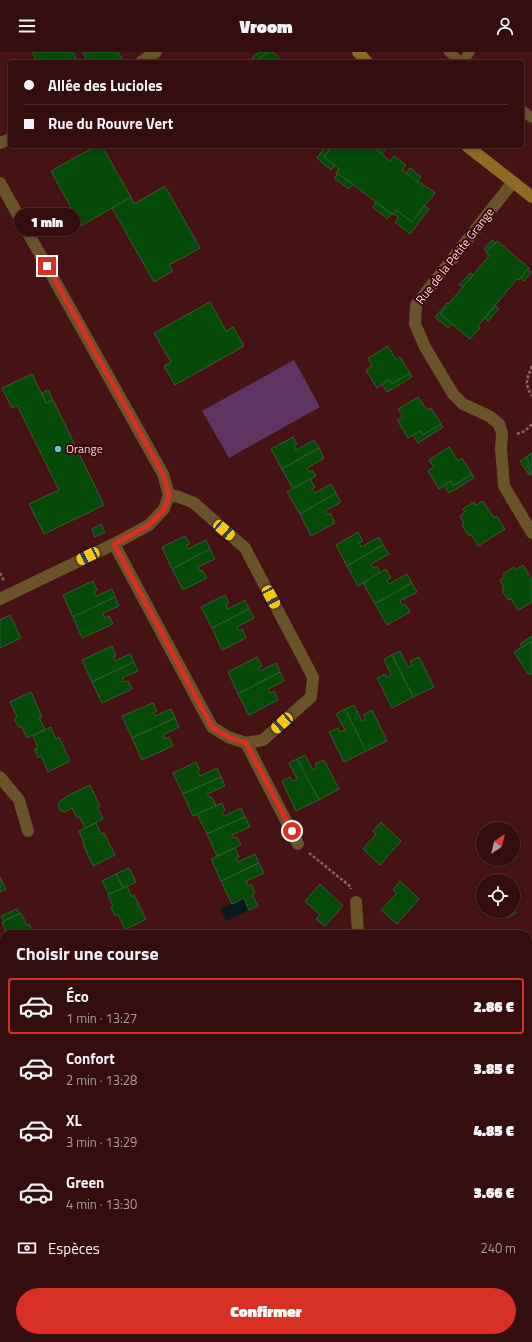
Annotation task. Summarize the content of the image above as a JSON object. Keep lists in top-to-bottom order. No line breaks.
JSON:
{"streets":{"street":["Rue de la Petite Grange"]},"places":["Orange"],"north":"top right","page":{"header":"Vroom","banner":["Allée des Lucioles","Rue du Rouvre Vert"],"bubble":"1 min","heading":"Choisir une course","list":[{"name":"Éco","note":"1 min · 13:27","value":"2.86 €"},{"name":"Confort","note":"2 min · 13:28","value":"3.85 €"},{"name":"XL","note":"3 min · 13:29","value":"4.85 €"},{"name":"Green","note":"4 min · 13:30","value":"3.66 €"}],"pay":["Espèces","240 m"],"buttons":"Confirmer"}}
